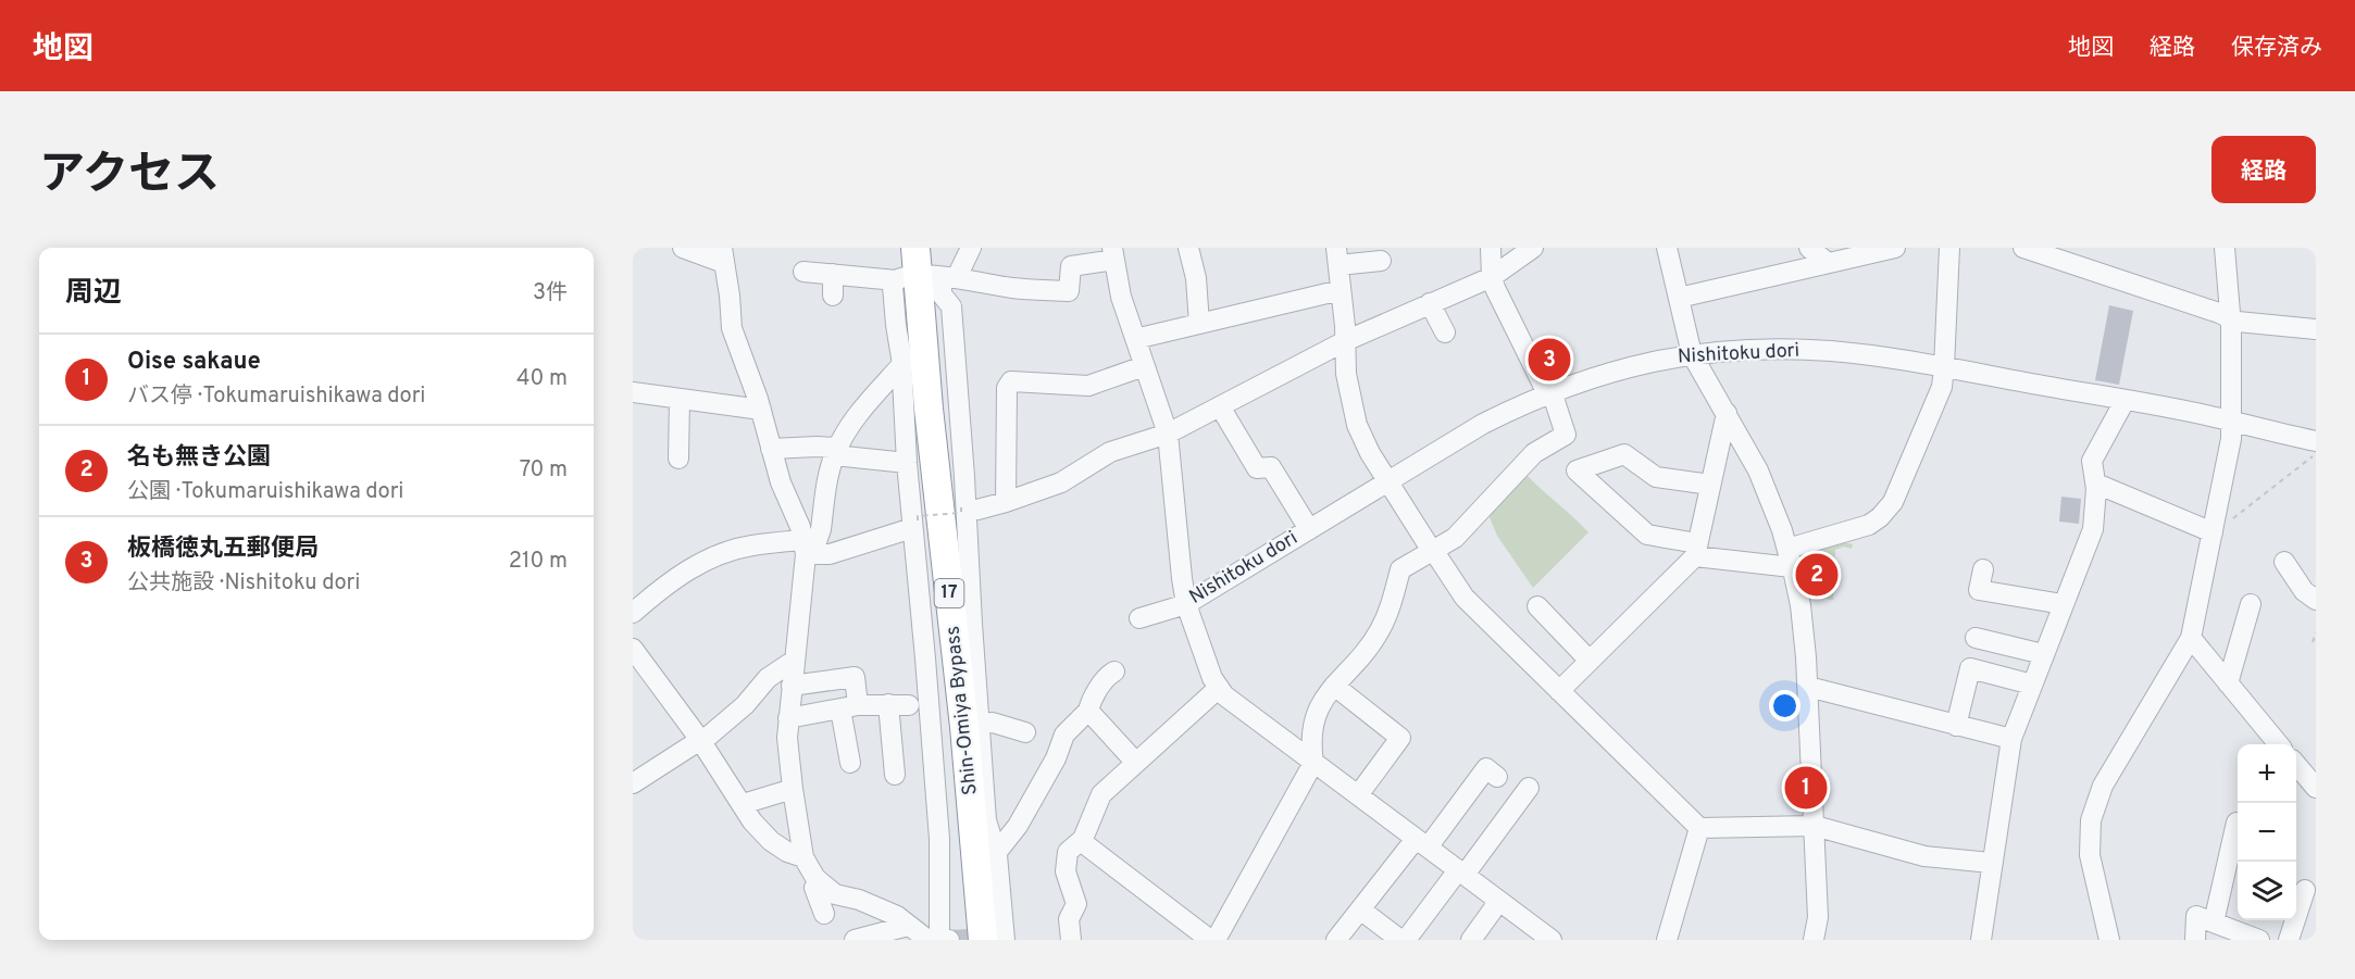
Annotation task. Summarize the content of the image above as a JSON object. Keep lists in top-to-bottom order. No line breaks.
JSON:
{"streets":{"highway":["17","Shin-Omiya Bypass"],"street":["Nishitoku dori"]},"page":{"header":"地図","nav":["地図","経路","保存済み"],"title":"アクセス","buttons":"経路","heading":["周辺","3件"],"list":[{"mark":"1","name":"Oise sakaue","note":"バス停 · Tokumaruishikawa dori","value":"40 m"},{"mark":"2","name":"名も無き公園","note":"公園 · Tokumaruishikawa dori","value":"70 m"},{"mark":"3","name":"板橋徳丸五郵便局","note":"公共施設 · Nishitoku dori","value":"210 m"}],"pins":["3","2","1"],"map_buttons":["+","−"]}}
